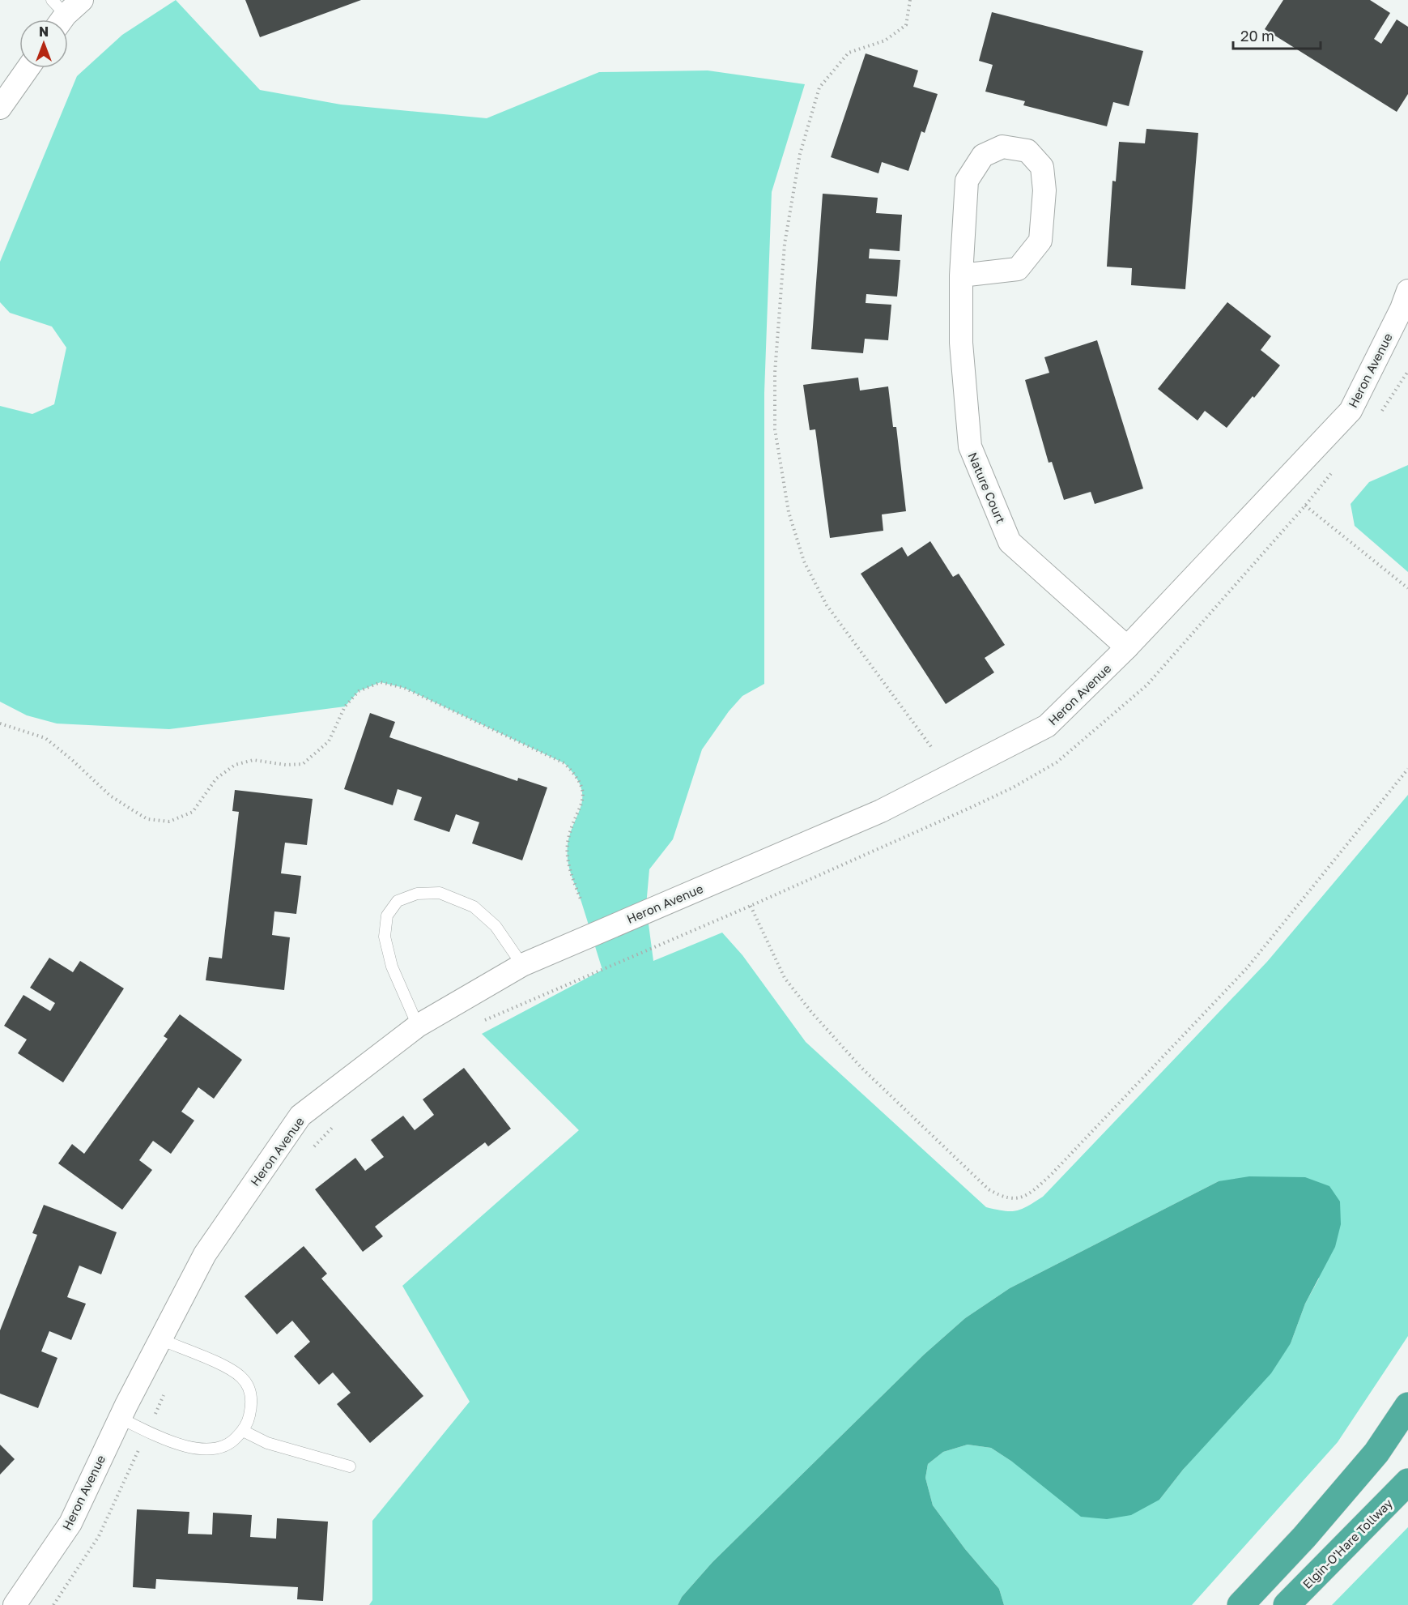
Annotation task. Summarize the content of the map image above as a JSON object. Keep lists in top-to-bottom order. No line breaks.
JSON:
{"streets":{"highway":["Elgin-O'Hare Tollway"],"street":["Heron Avenue","Nature Court"]},"crossings":[["Heron Avenue","Nature Court"]],"scale_bar":"20 m","north":"top"}
